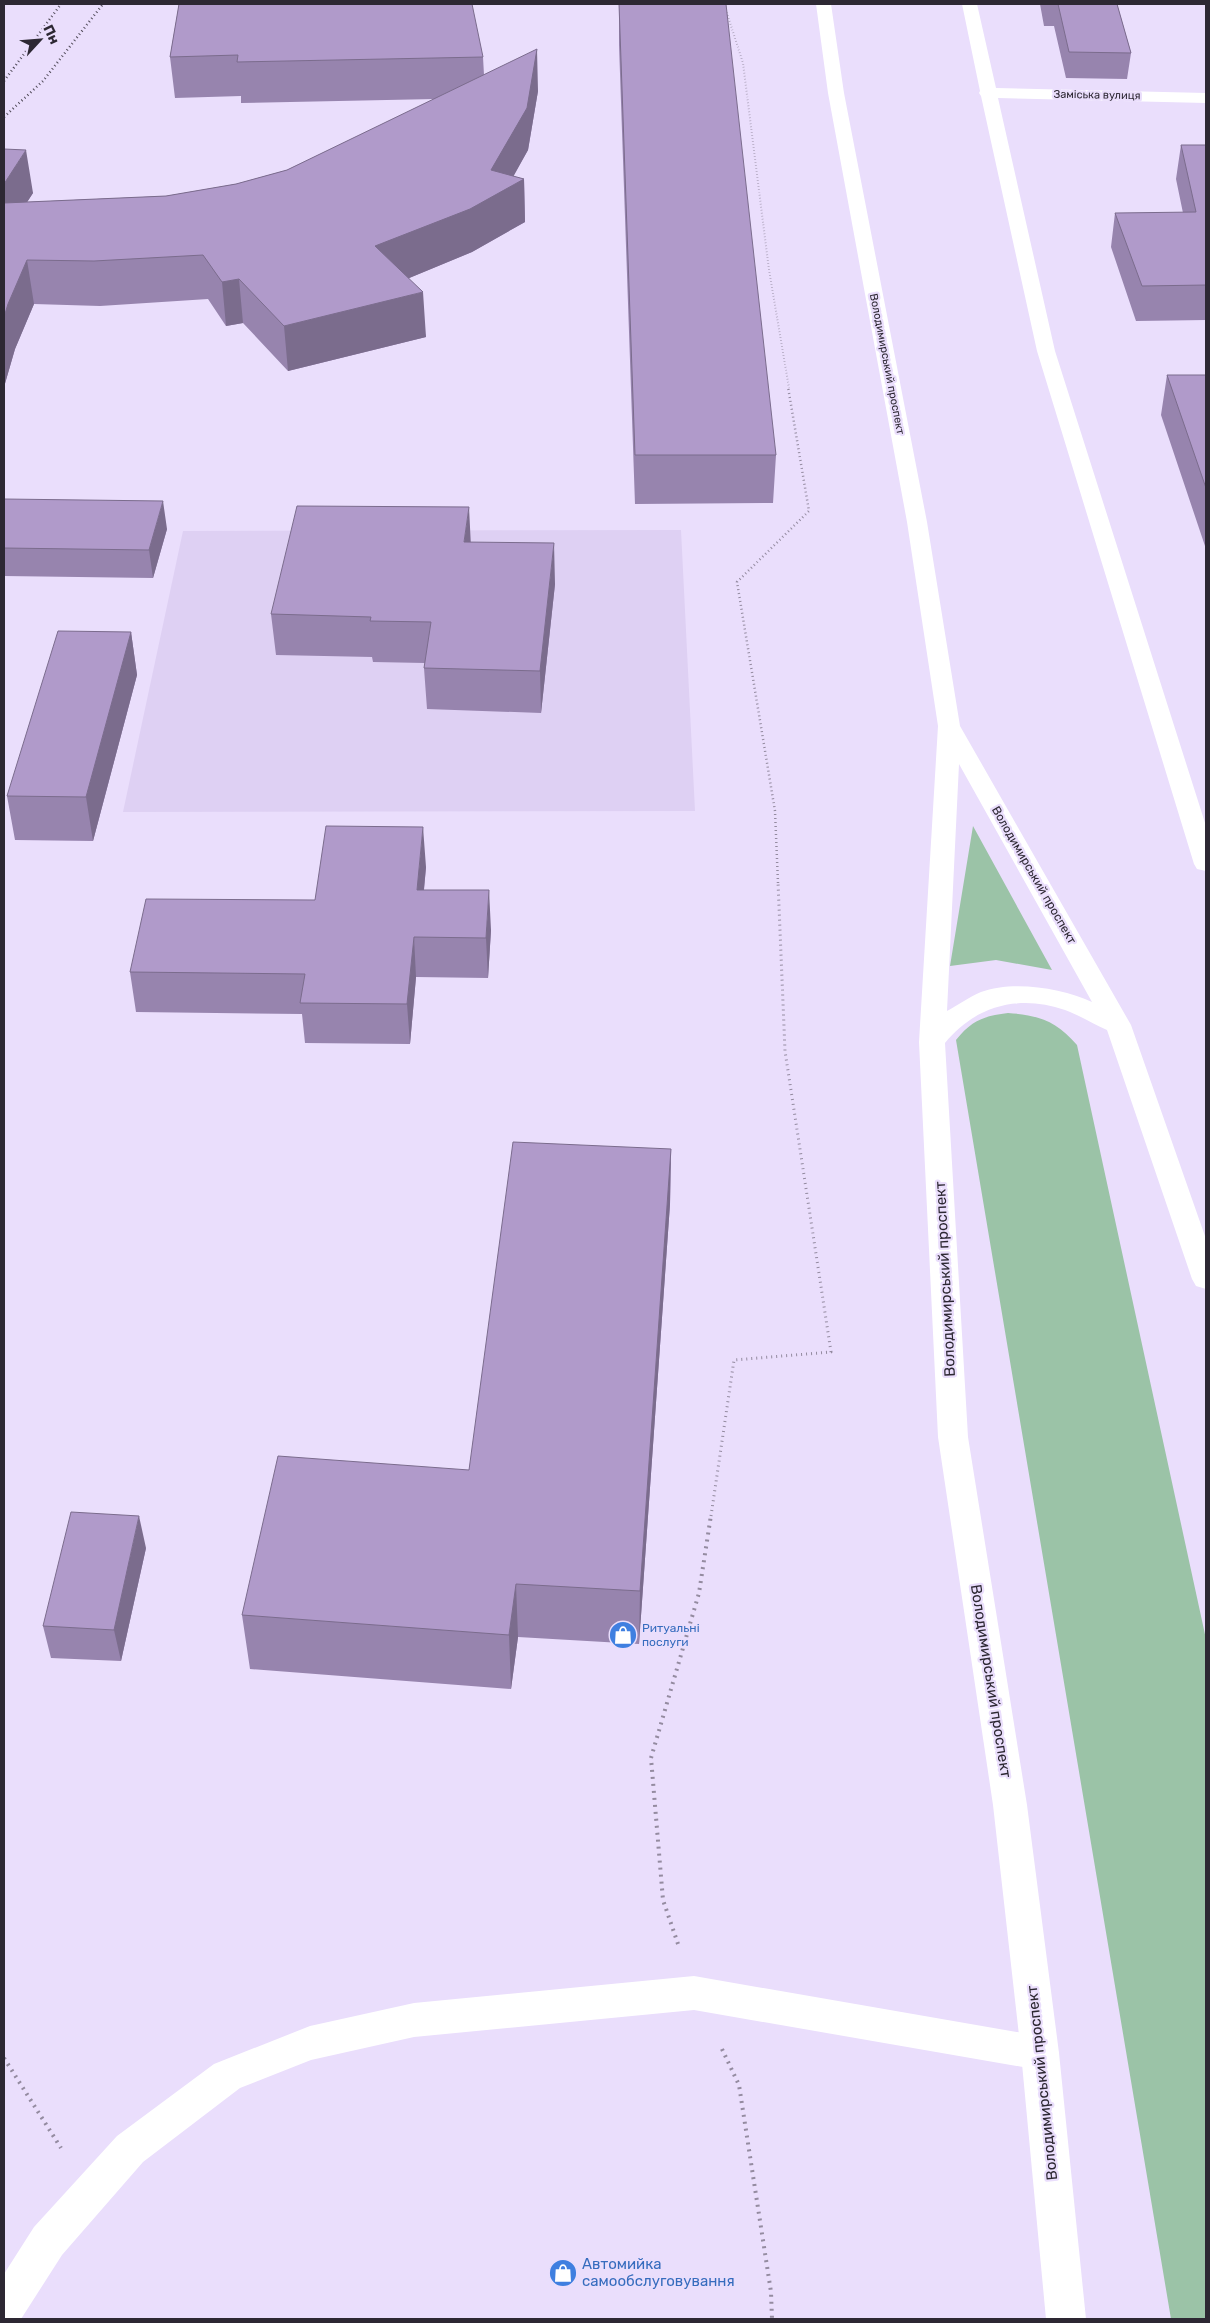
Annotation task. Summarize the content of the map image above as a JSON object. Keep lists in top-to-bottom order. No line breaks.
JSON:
{"streets":{"main road":["Заміська вулиця","Володимирський проспект"]},"places":{"shop":["Ритуальні послуги","Автомийка самообслуговування"]},"north":"top right"}
